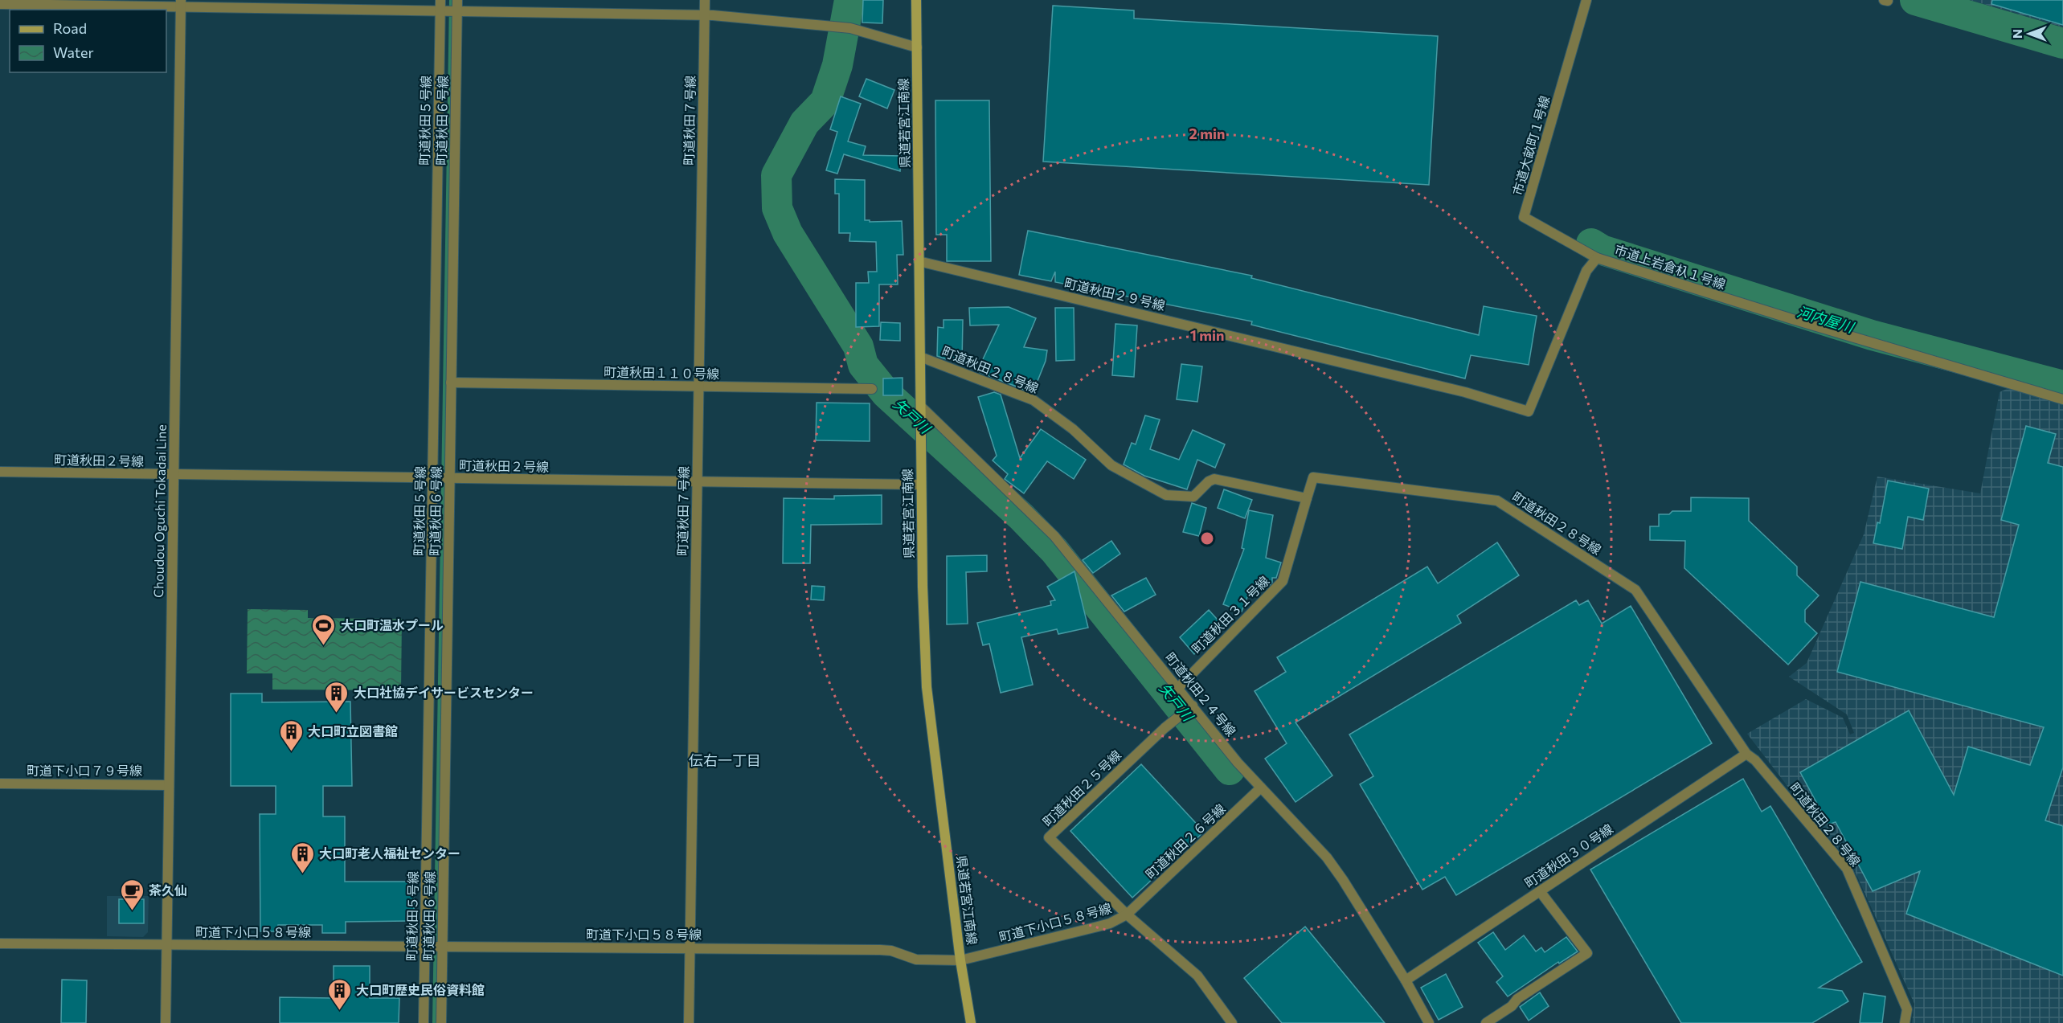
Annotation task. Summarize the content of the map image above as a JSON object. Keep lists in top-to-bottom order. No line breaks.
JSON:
{"streets":{"main road":["県道若宮江南線"],"street":["町道秋田５号線","町道秋田６号線","町道秋田７号線","市道大畝町１号線","市道上岩倉杁１号線","町道秋田２９号線","町道秋田２８号線","町道秋田１１０号線","町道秋田２号線","Choudou Oguchi Tokadai Line","町道秋田３１号線","町道秋田２４号線","町道下小口７９号線","町道秋田２５号線","町道秋田２６号線","町道秋田３０号線","町道下小口５８号線"]},"crossings":[["町道秋田５号線","町道秋田２号線"],["町道秋田５号線","町道下小口５８号線"],["町道秋田６号線","町道秋田１１０号線"],["町道秋田６号線","町道秋田２号線"],["町道秋田６号線","町道下小口５８号線"],["町道秋田７号線","町道秋田１１０号線"],["町道秋田７号線","町道秋田２号線"],["町道秋田７号線","町道下小口５８号線"],["県道若宮江南線","町道秋田２９号線"],["県道若宮江南線","町道秋田２８号線"],["県道若宮江南線","町道秋田２号線"],["県道若宮江南線","町道秋田２４号線"],["県道若宮江南線","町道下小口５８号線"],["市道大畝町１号線","市道上岩倉杁１号線"],["市道上岩倉杁１号線","町道秋田２９号線"],["町道秋田２８号線","町道秋田３１号線"],["町道秋田２８号線","町道秋田３０号線"],["町道秋田２号線","Choudou Oguchi Tokadai Line"],["Choudou Oguchi Tokadai Line","町道下小口７９号線"],["Choudou Oguchi Tokadai Line","町道下小口５８号線"],["町道秋田３１号線","町道秋田２４号線"],["町道秋田２４号線","町道秋田２５号線"],["町道秋田２４号線","町道秋田２６号線"],["町道秋田２４号線","町道秋田３０号線"],["町道秋田２５号線","町道秋田２６号線"],["町道秋田２５号線","町道下小口５８号線"],["町道秋田２６号線","町道下小口５８号線"]],"districts":["伝右一丁目"],"water":["河内屋川","矢戸川"],"places":{"sports":["大口町温水プール"],"building":["大口社協デイサービスセンター","大口町立図書館","大口町老人福祉センター","大口町歴史民俗資料館"],"cafe":["茶久仙"]},"legend":["Road","Water"],"north":"left","rings":["2 min","1 min"]}
